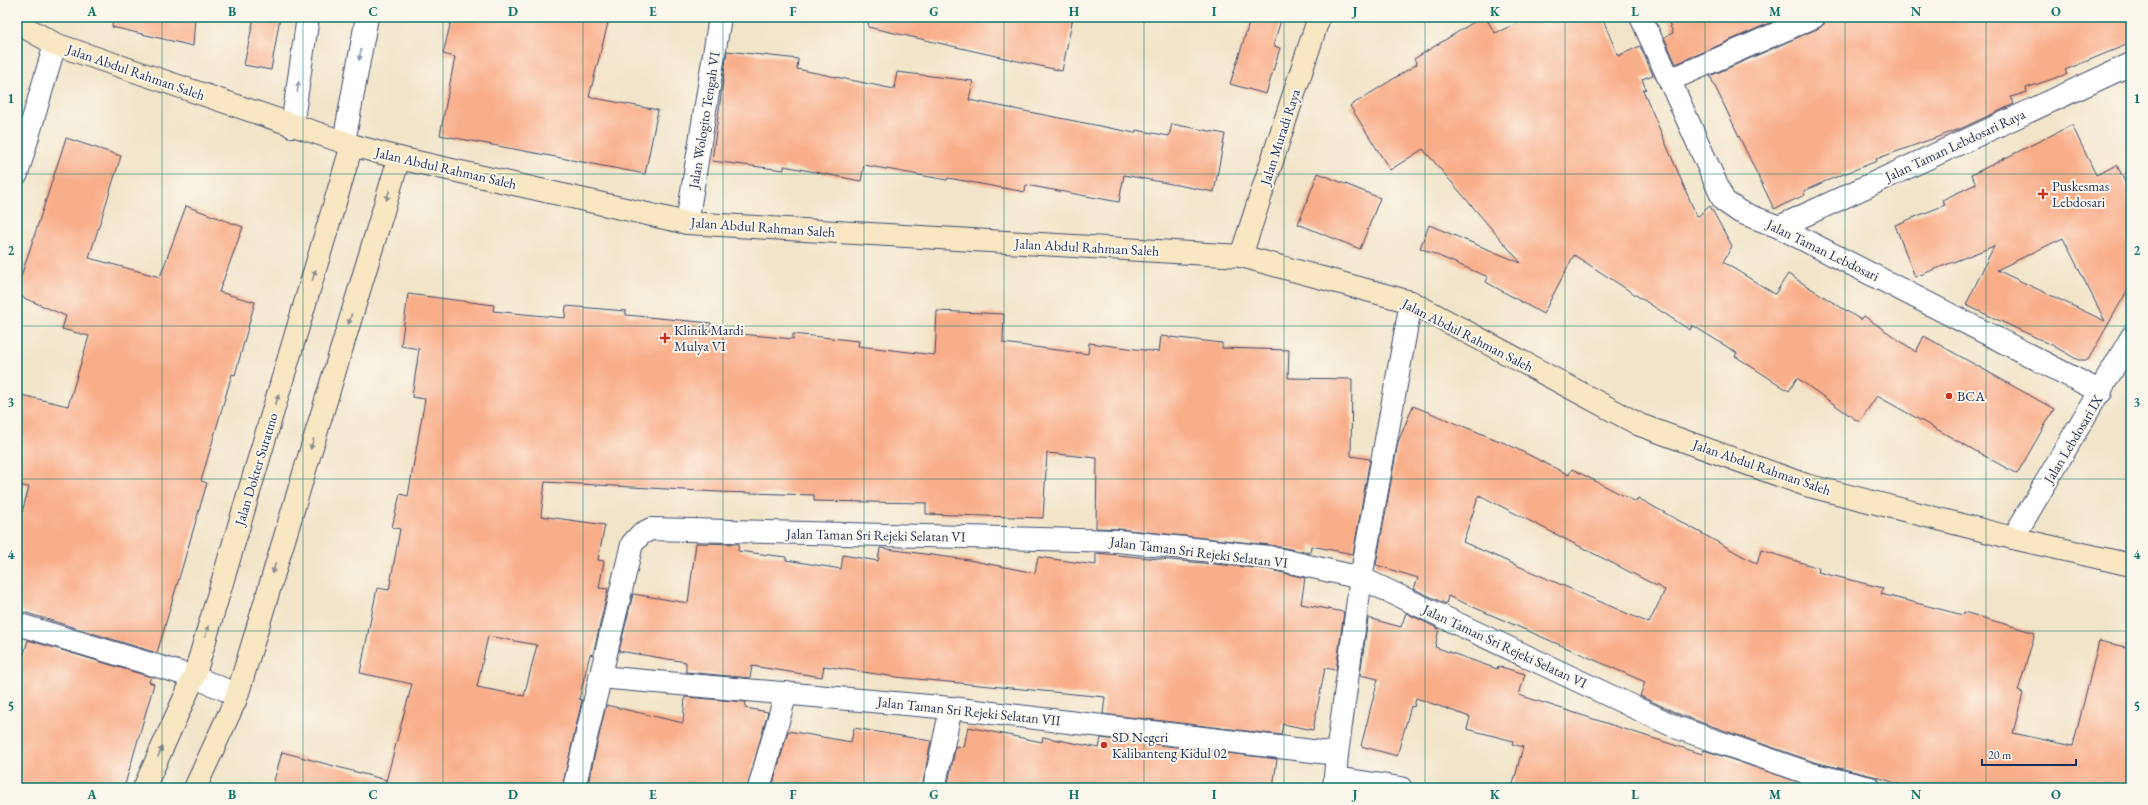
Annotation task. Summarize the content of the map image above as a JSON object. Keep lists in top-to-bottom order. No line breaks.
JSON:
{"streets":{"street":["Jalan Abdul Rahman Saleh","Jalan Wologito Tengah VI","Jalan Muradi Raya","Jalan Taman Lebdosari Raya","Jalan Taman Lebdosari","Jalan Lebdosari IX","Jalan Dokter Suratmo","Jalan Taman Sri Rejeki Selatan VI","Jalan Taman Sri Rejeki Selatan VII"]},"crossings":[["Jalan Abdul Rahman Saleh","Jalan Wologito Tengah VI"],["Jalan Abdul Rahman Saleh","Jalan Muradi Raya"],["Jalan Abdul Rahman Saleh","Jalan Lebdosari IX"],["Jalan Abdul Rahman Saleh","Jalan Dokter Suratmo"],["Jalan Taman Lebdosari Raya","Jalan Taman Lebdosari"],["Jalan Taman Lebdosari","Jalan Lebdosari IX"],["Jalan Taman Sri Rejeki Selatan VI","Jalan Taman Sri Rejeki Selatan VII"]],"places":{"health":["Puskesmas Lebdosari","Klinik Mardi Mulya VI"],"other":["BCA","SD Negeri Kalibanteng Kidul 02"]},"scale_bar":"20 m","grid":{"columns":["A","B","C","D","E","F","G","H","I","J","K","L","M","N","O"],"rows":["1","2","3","4","5"]}}
